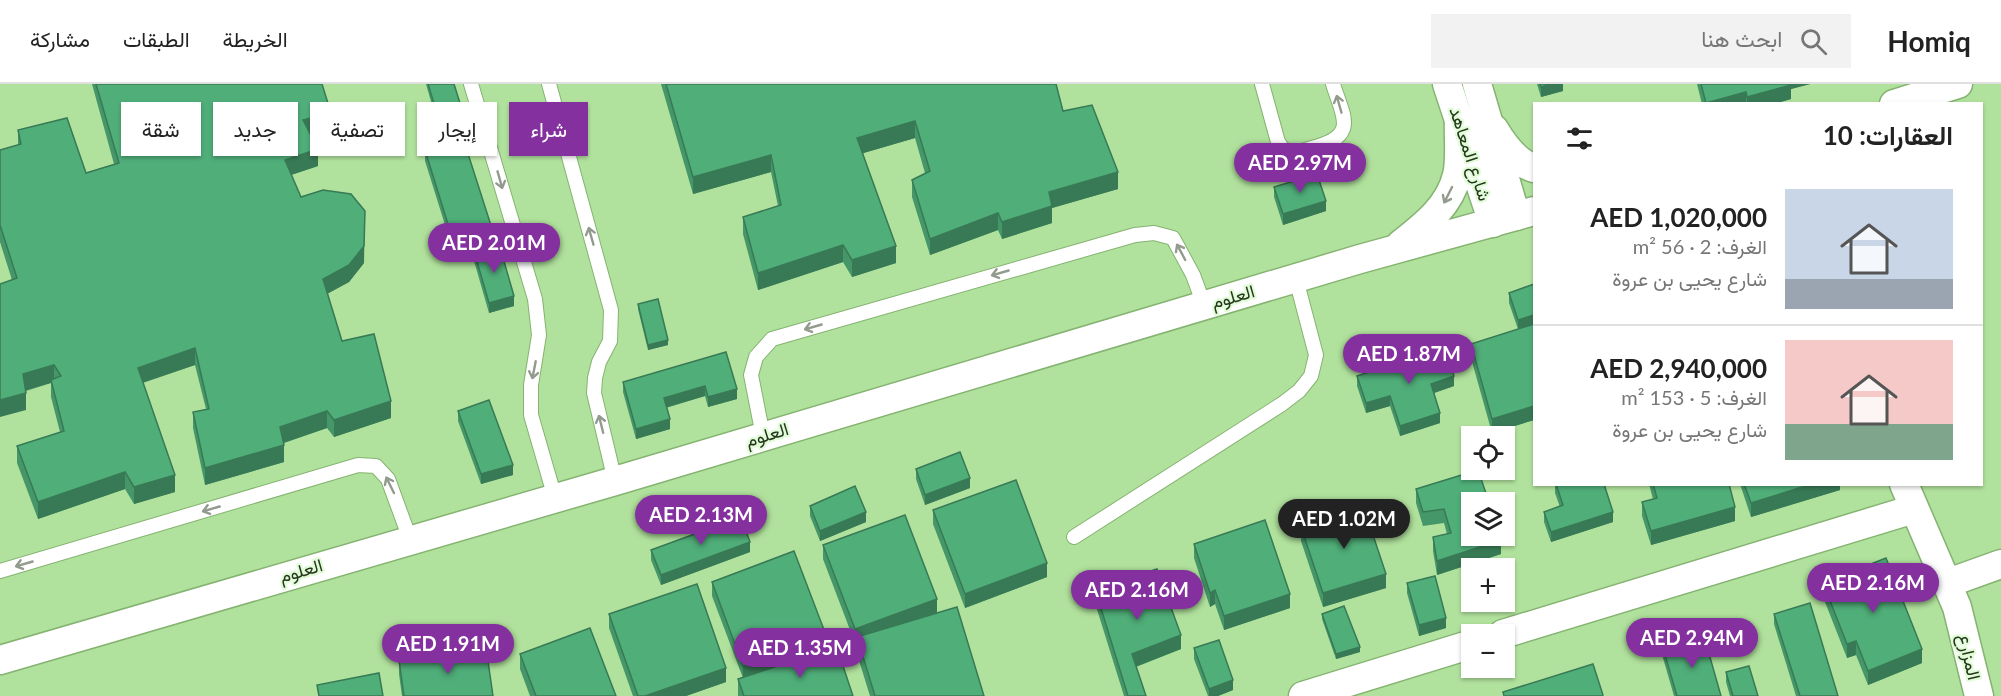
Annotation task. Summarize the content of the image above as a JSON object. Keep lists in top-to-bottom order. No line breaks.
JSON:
{"streets":{"street":["شارع المعاهد","العلوم","المزارع"]},"crossings":[["شارع المعاهد","العلوم"]],"page":{"header":"Homiq","search":"ابحث هنا","nav":["الخريطة","الطبقات","مشاركة"],"chip":["شراء","إيجار","تصفية","جديد","شقة"],"heading":"العقارات: 10","price":["AED 2.97M","AED 2.01M","AED 1.87M","AED 2.13M","AED 1.02M","AED 2.16M","AED 2.16M","AED 2.94M","AED 1.91M","AED 1.35M"],"list":[{"name":"AED 1,020,000","note":"الغرف: 2 · 56 m² · شارع يحيى بن عروة"},{"name":"AED 2,940,000","note":"الغرف: 5 · 153 m² · شارع يحيى بن عروة"}],"map_buttons":["+","−"]}}
